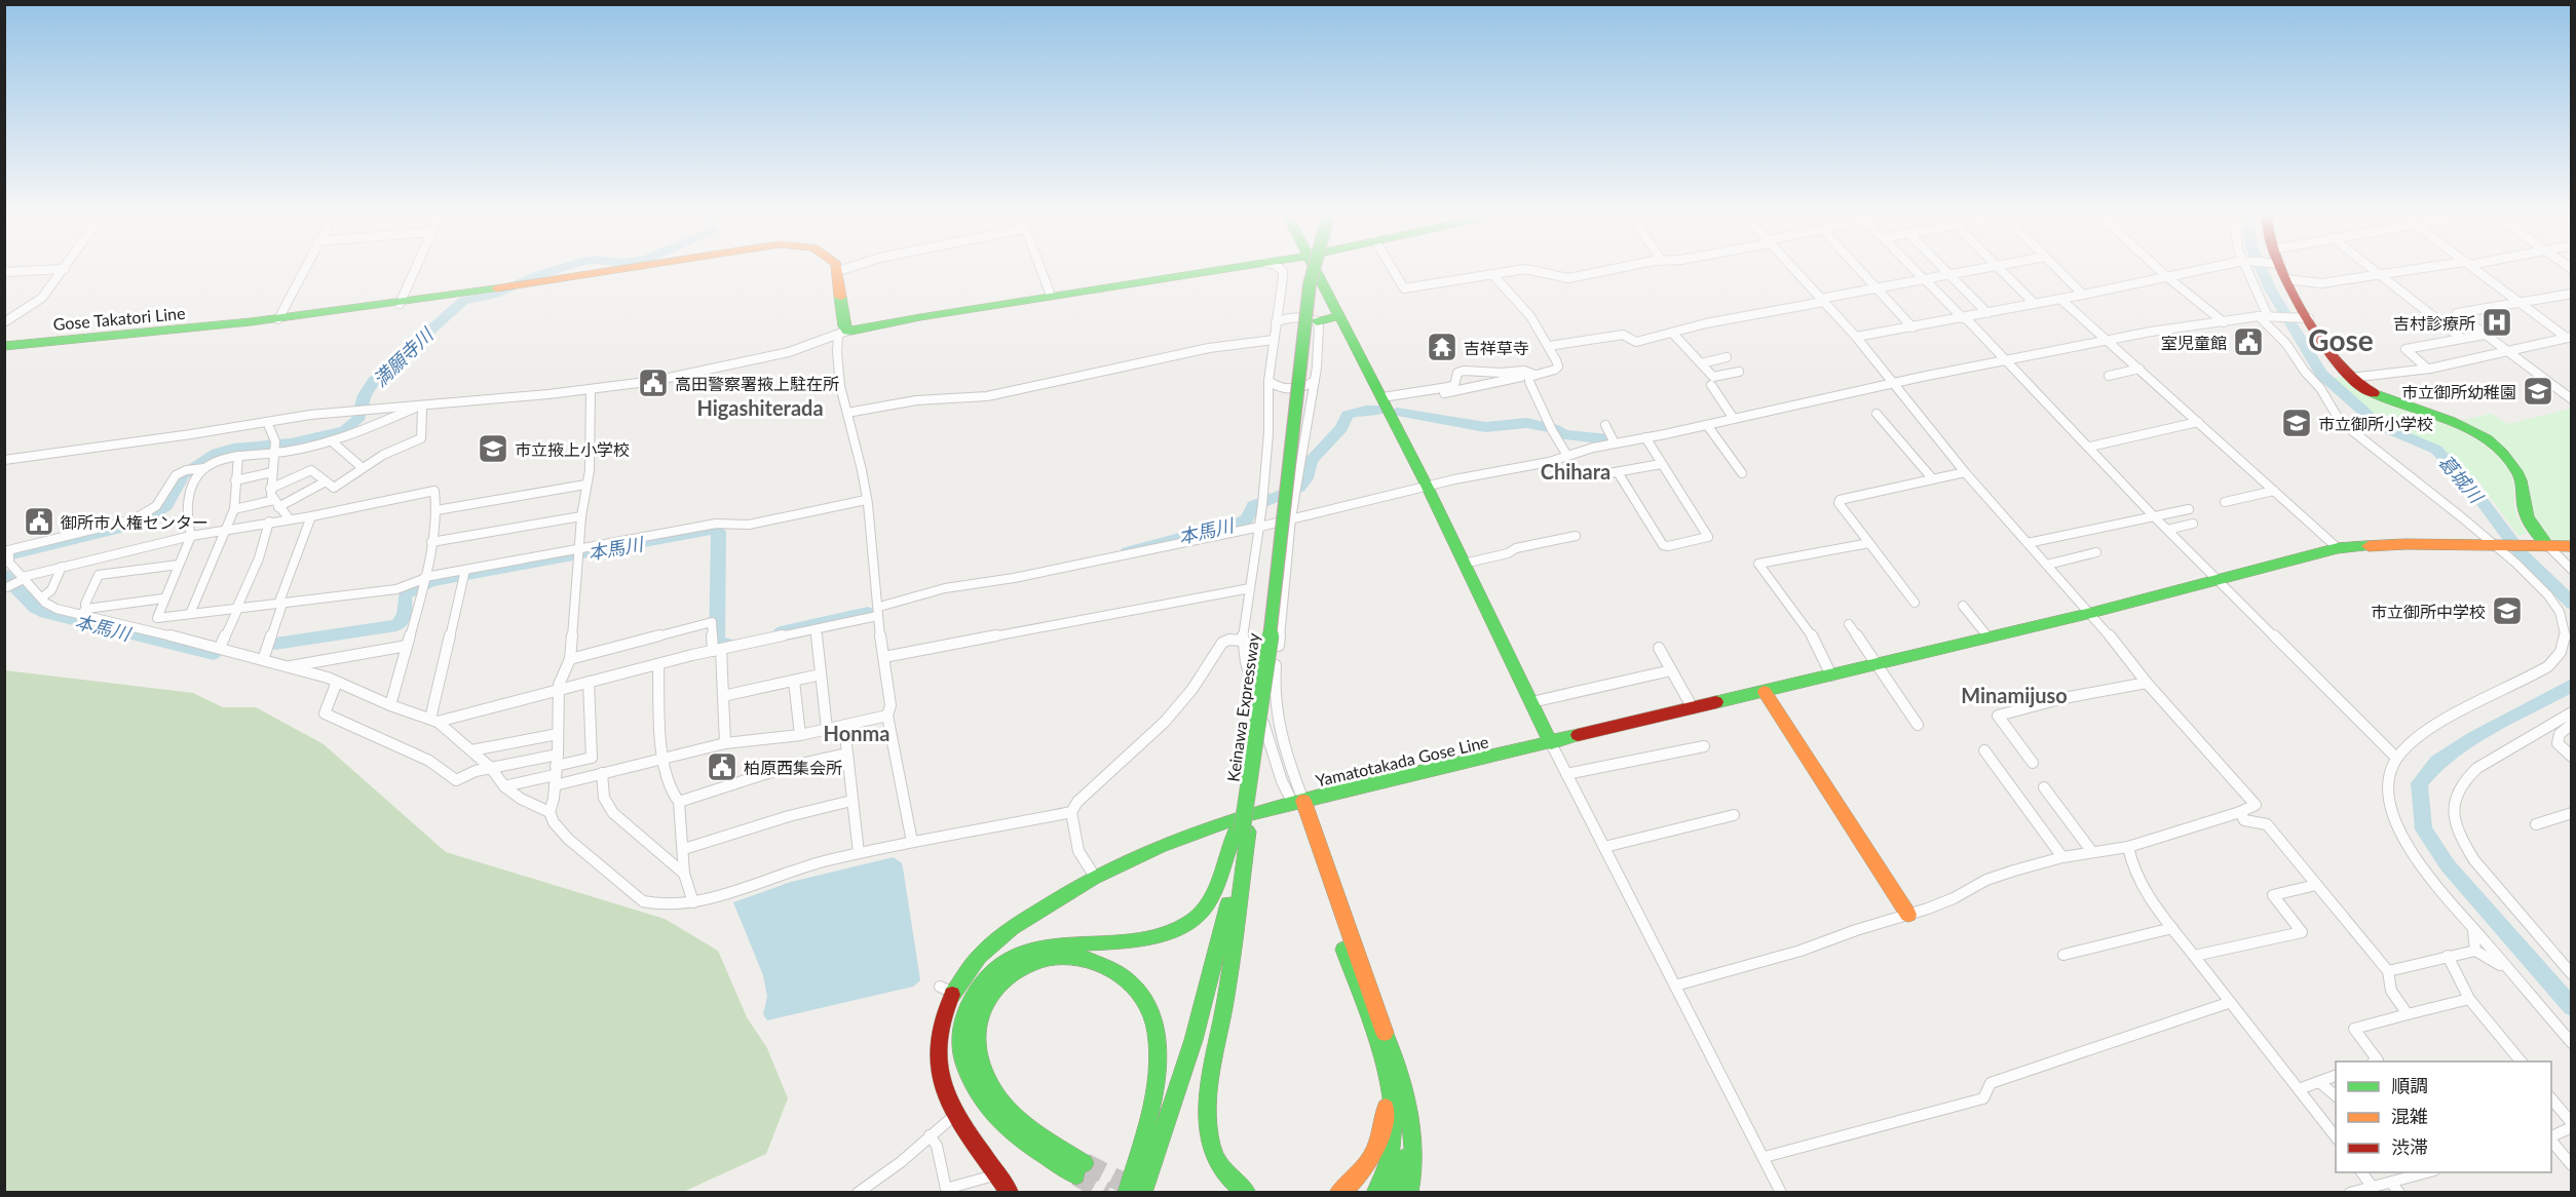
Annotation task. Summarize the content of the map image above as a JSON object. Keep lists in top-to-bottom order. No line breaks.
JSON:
{"streets":{"main road":["Gose Takatori Line","Keinawa Expressway","Yamatotakada Gose Line"]},"districts":["Gose","Higashiterada","Chihara","Minamijuso","Honma"],"water":["満願寺川","葛城川","本馬川"],"places":{"hospital":["吉村診療所"],"public building":["室児童館","高田警察署掖上駐在所","御所市人権センター","柏原西集会所"],"temple":["吉祥草寺"],"school or university":["市立御所幼稚園","市立御所小学校","市立掖上小学校","市立御所中学校"]},"legend":["順調","混雑","渋滞"]}
